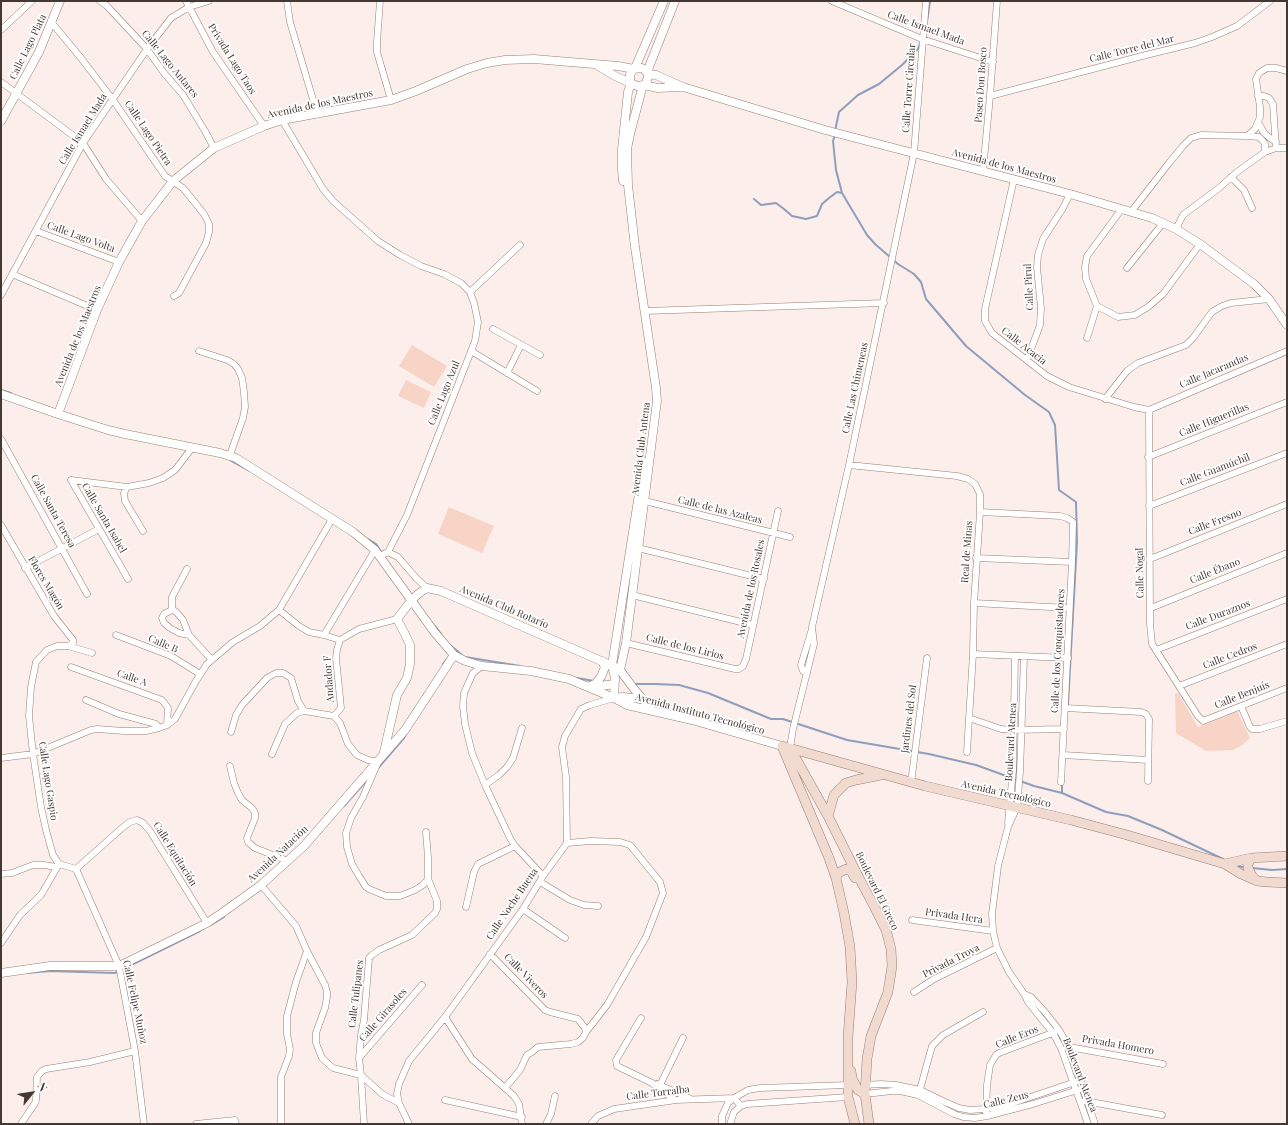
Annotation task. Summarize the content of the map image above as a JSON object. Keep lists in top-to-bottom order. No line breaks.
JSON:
{"streets":{"main road":["Avenida Tecnológico","Boulevard El Greco"],"street":["Calle Ismael Mada","Calle Lago Plata","Calle Torre del Mar","Privada Lago Taos","Calle Lago Antares","Paseo Don Bosco","Calle Torre Circular","Avenida de los Maestros","Calle Lago Pietra","Calle Lago Volta","Calle Pirul","Calle Acacia","Calle Jacarandas","Calle Las Chimeneas","Calle Lago Azul","Calle Higuerillas","Avenida Club Antena","Calle Guamúchil","Calle de las Azaleas","Calle Santa Teresa","Calle Santa Isabel","Calle Fresno","Real de Minas","Calle Ébano","Calle Nogal","Flores Magón","Avenida de los Rosales","Avenida Club Rotario","Calle Duraznos","Calle B","Calle de los Lirios","Calle de los Conquistadores","Calle Cedros","Calle A","Andador F","Calle Benjuís","Avenida Instituto Tecnológico","Jardines del Sol","Boulevard Atenea","Calle Lago Gaspio","Calle Equitación","Avenida Natación","Calle Noche Buena","Privada Hera","Privada Troya","Calle Viveros","Calle Tulipanes","Calle Felipe Muñoz","Calle Girasoles","Calle Eros","Privada Homero","Calle Torralba","Calle Zeus"]},"crossings":[["Calle Ismael Mada","Privada Lago Taos"],["Calle Ismael Mada","Calle Lago Antares"],["Calle Ismael Mada","Paseo Don Bosco"],["Calle Ismael Mada","Calle Torre Circular"],["Calle Ismael Mada","Calle Lago Pietra"],["Calle Ismael Mada","Calle Lago Volta"],["Calle Lago Plata","Calle Lago Pietra"],["Calle Torre del Mar","Paseo Don Bosco"],["Privada Lago Taos","Avenida de los Maestros"],["Calle Lago Antares","Avenida de los Maestros"],["Paseo Don Bosco","Avenida de los Maestros"],["Calle Torre Circular","Avenida de los Maestros"],["Calle Torre Circular","Calle Las Chimeneas"],["Avenida de los Maestros","Calle Lago Pietra"],["Avenida de los Maestros","Calle Lago Volta"],["Avenida de los Maestros","Calle Pirul"],["Avenida de los Maestros","Calle Acacia"],["Avenida de los Maestros","Calle Las Chimeneas"],["Avenida de los Maestros","Avenida Club Antena"],["Calle Pirul","Calle Acacia"],["Calle Acacia","Calle Jacarandas"],["Calle Acacia","Calle Nogal"],["Calle Jacarandas","Calle Nogal"],["Calle Las Chimeneas","Real de Minas"],["Calle Las Chimeneas","Avenida Instituto Tecnológico"],["Calle Las Chimeneas","Avenida Tecnológico"],["Calle Las Chimeneas","Boulevard El Greco"],["Calle Lago Azul","Avenida Club Rotario"],["Calle Higuerillas","Calle Nogal"],["Avenida Club Antena","Calle de las Azaleas"],["Avenida Club Antena","Avenida Club Rotario"],["Avenida Club Antena","Calle de los Lirios"],["Avenida Club Antena","Avenida Instituto Tecnológico"],["Calle Guamúchil","Calle Nogal"],["Calle de las Azaleas","Avenida de los Rosales"],["Calle Fresno","Calle Nogal"],["Real de Minas","Calle de los Conquistadores"],["Calle Ébano","Calle Nogal"],["Calle Nogal","Calle Duraznos"],["Calle Nogal","Calle Cedros"],["Calle Nogal","Calle Benjuís"],["Flores Magón","Calle Lago Gaspio"],["Avenida de los Rosales","Calle de los Lirios"],["Avenida Instituto Tecnológico","Avenida Tecnológico"],["Avenida Instituto Tecnológico","Avenida Natación"],["Avenida Instituto Tecnológico","Boulevard El Greco"],["Jardines del Sol","Avenida Tecnológico"],["Boulevard Atenea","Avenida Tecnológico"],["Boulevard Atenea","Privada Hera"],["Boulevard Atenea","Privada Troya"],["Boulevard Atenea","Calle Eros"],["Boulevard Atenea","Privada Homero"],["Boulevard Atenea","Calle Zeus"],["Avenida Tecnológico","Boulevard El Greco"],["Calle Equitación","Avenida Natación"],["Calle Equitación","Calle Felipe Muñoz"],["Avenida Natación","Calle Felipe Muñoz"],["Boulevard El Greco","Calle Zeus"],["Calle Noche Buena","Calle Viveros"],["Calle Tulipanes","Calle Girasoles"],["Calle Eros","Calle Zeus"]],"north":"top right"}
